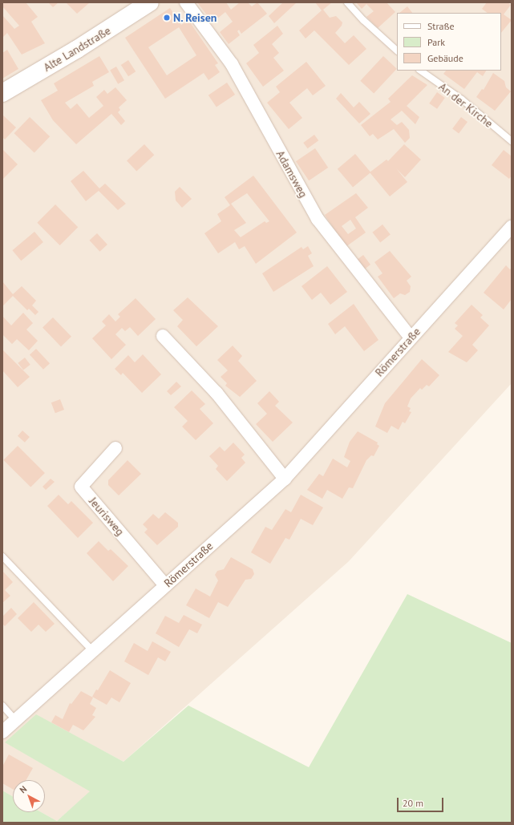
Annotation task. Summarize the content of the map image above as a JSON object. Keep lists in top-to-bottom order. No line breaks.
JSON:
{"streets":{"main road":["Alte Landstraße"],"street":["Adamsweg","Römerstraße","Jeurisweg"],"lane":["An der Kirche"]},"crossings":[["Adamsweg","Römerstraße"],["Römerstraße","Jeurisweg"]],"places":["N. Reisen"],"legend":["Straße","Park","Gebäude"],"scale_bar":"20 m","north":"top left"}
